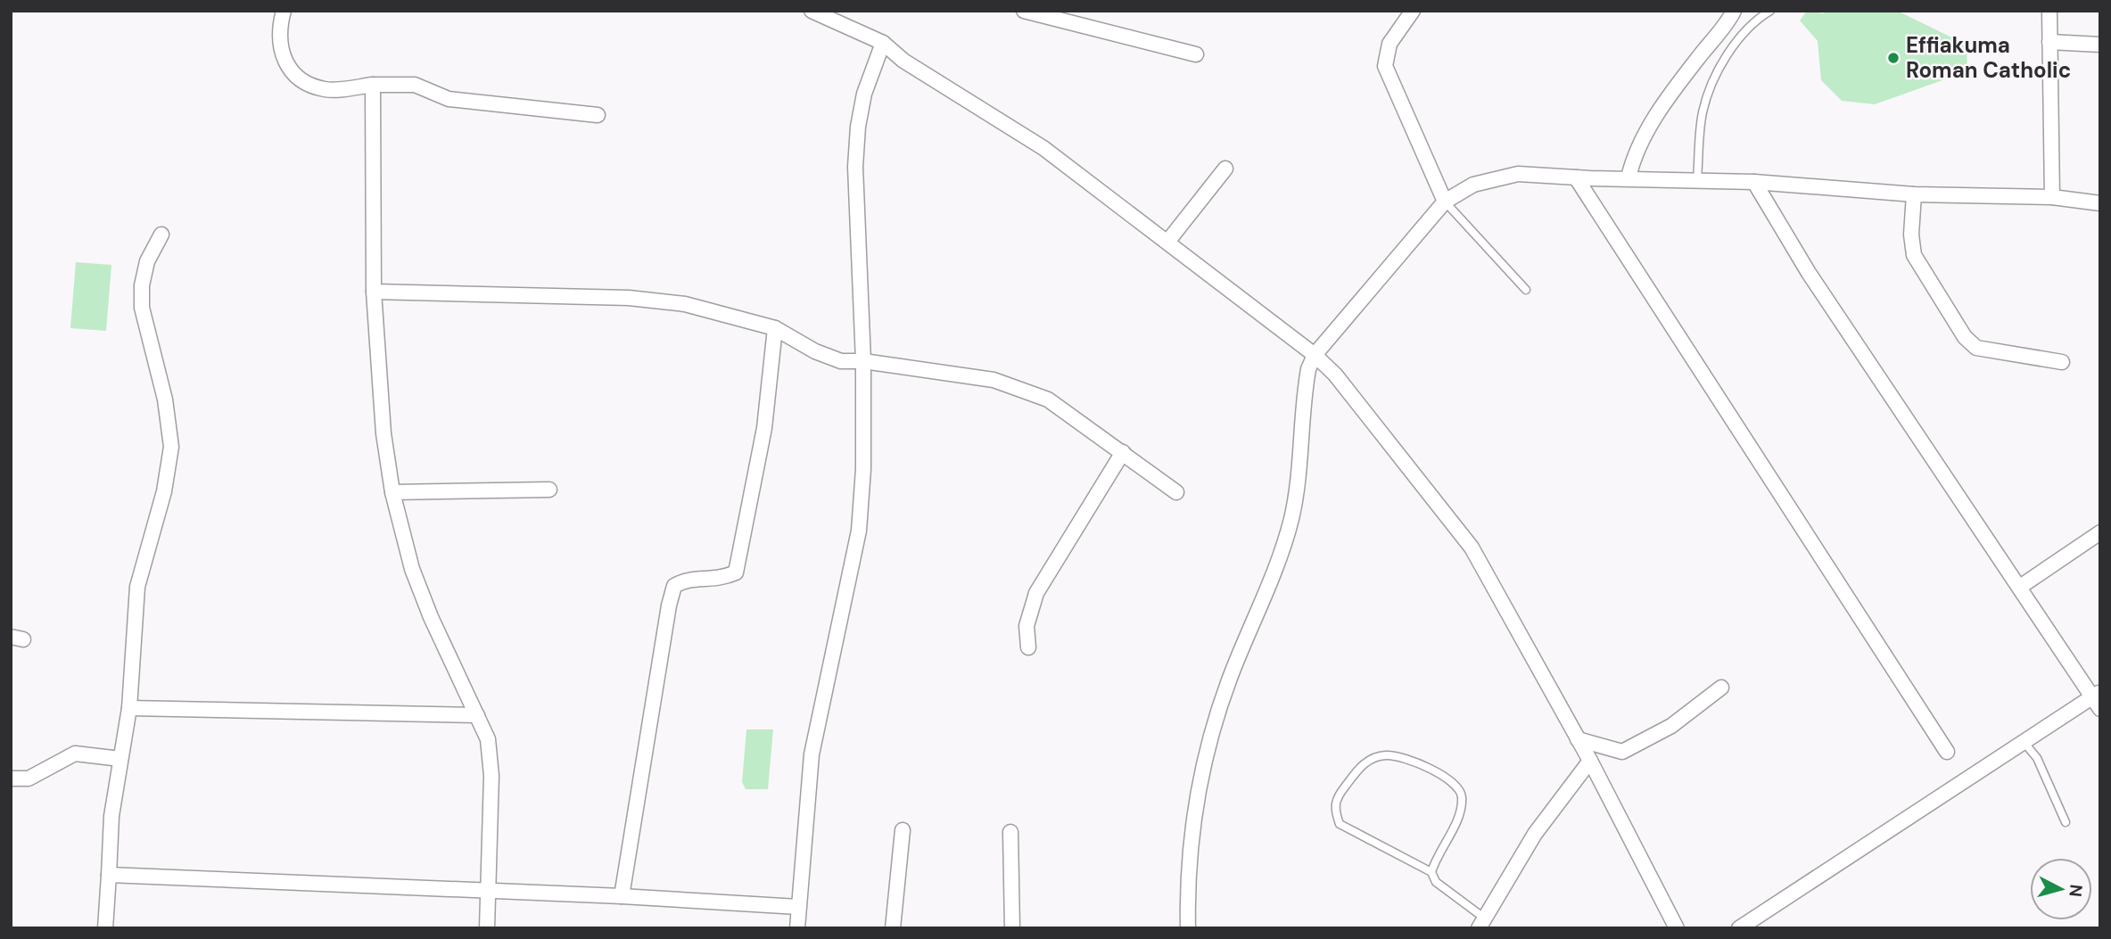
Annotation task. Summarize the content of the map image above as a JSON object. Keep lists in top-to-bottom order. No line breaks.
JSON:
{"places":["Effiakuma Roman Catholic"],"north":"right"}
